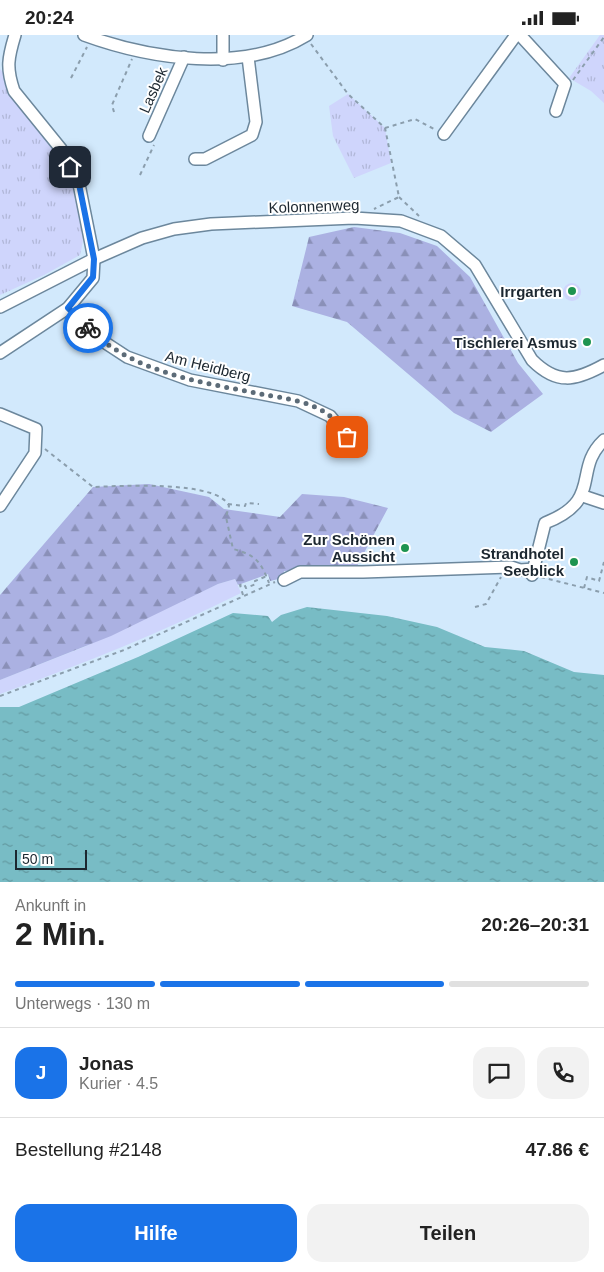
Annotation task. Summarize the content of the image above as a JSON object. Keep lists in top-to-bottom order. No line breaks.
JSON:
{"streets":{"street":["Lasbek","Kolonnenweg","Am Heidberg"]},"places":["Irrgarten","Tischlerei Asmus","Zur Schönen Aussicht","Strandhotel Seeblick"],"scale_bar":"50 m","page":{"status":"20:24","scale":"50 m","heading":["2 Min.","Ankunft in","20:26–20:31"],"panel":["Jonas","Kurier · 4.5","Bestellung #2148","47.86 €"],"bar":"Unterwegs · 130 m","round":"J","buttons":["Hilfe","Teilen"]}}
